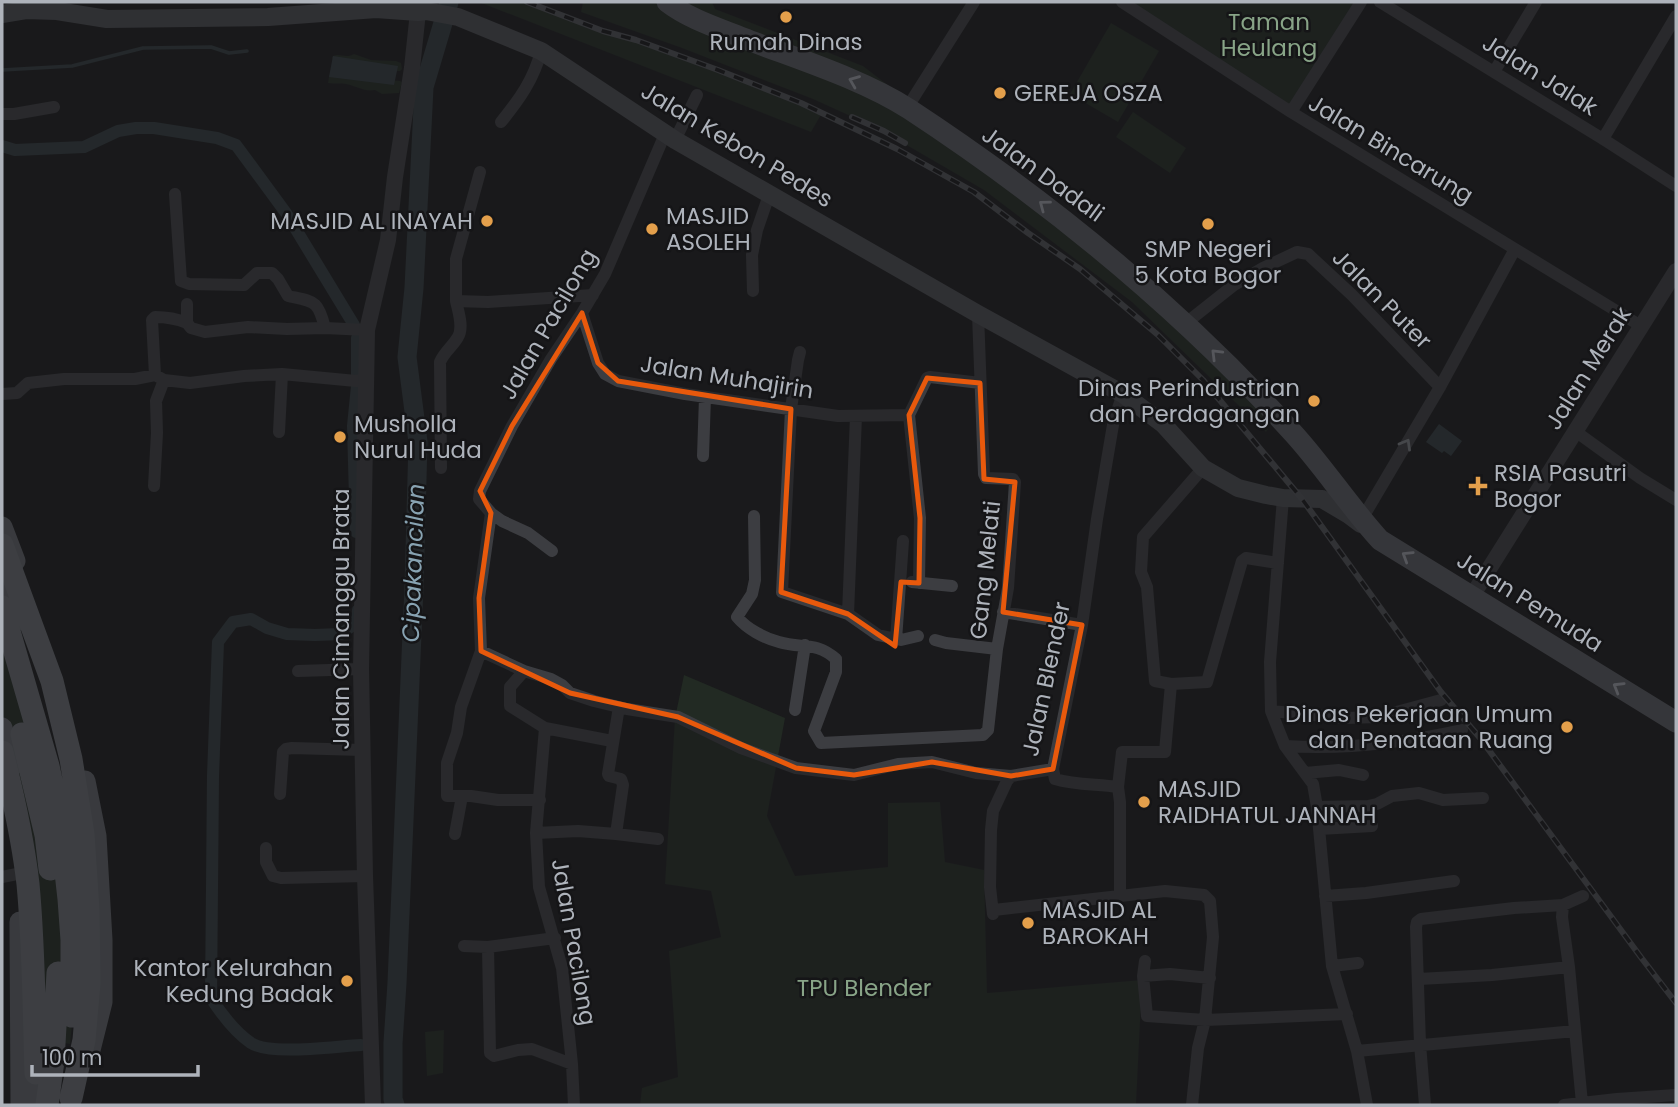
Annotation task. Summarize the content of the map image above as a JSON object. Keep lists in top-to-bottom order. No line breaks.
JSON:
{"streets":{"main road":["Jalan Kebon Pedes","Jalan Dadali","Jalan Pemuda"],"street":["Jalan Jalak","Jalan Bincarung","Jalan Puter","Jalan Pacilong","Jalan Merak","Jalan Muhajirin","Gang Melati","Jalan Cimanggu Brata","Jalan Blender"]},"crossings":[["Jalan Kebon Pedes","Jalan Pacilong"],["Jalan Kebon Pedes","Gang Melati"],["Jalan Kebon Pedes","Jalan Cimanggu Brata"],["Jalan Kebon Pedes","Jalan Blender"],["Jalan Bincarung","Jalan Merak"],["Jalan Dadali","Jalan Puter"],["Jalan Dadali","Jalan Pemuda"],["Jalan Pacilong","Jalan Muhajirin"],["Jalan Merak","Jalan Pemuda"]],"one_way":["Jalan Dadali","Jalan Pemuda"],"water":["Cipakancilan"],"parks":["Taman Heulang","TPU Blender"],"places":{"other":["Rumah Dinas","GEREJA OSZA","MASJID AL INAYAH","SMP Negeri 5 Kota Bogor","MASJID ASOLEH","Dinas Perindustrian dan Perdagangan","Musholla Nurul Huda","Dinas Pekerjaan Umum dan Penataan Ruang","MASJID RAIDHATUL JANNAH","MASJID AL BAROKAH","Kantor Kelurahan Kedung Badak"],"health":["RSIA Pasutri Bogor"]},"scale_bar":"100 m"}
